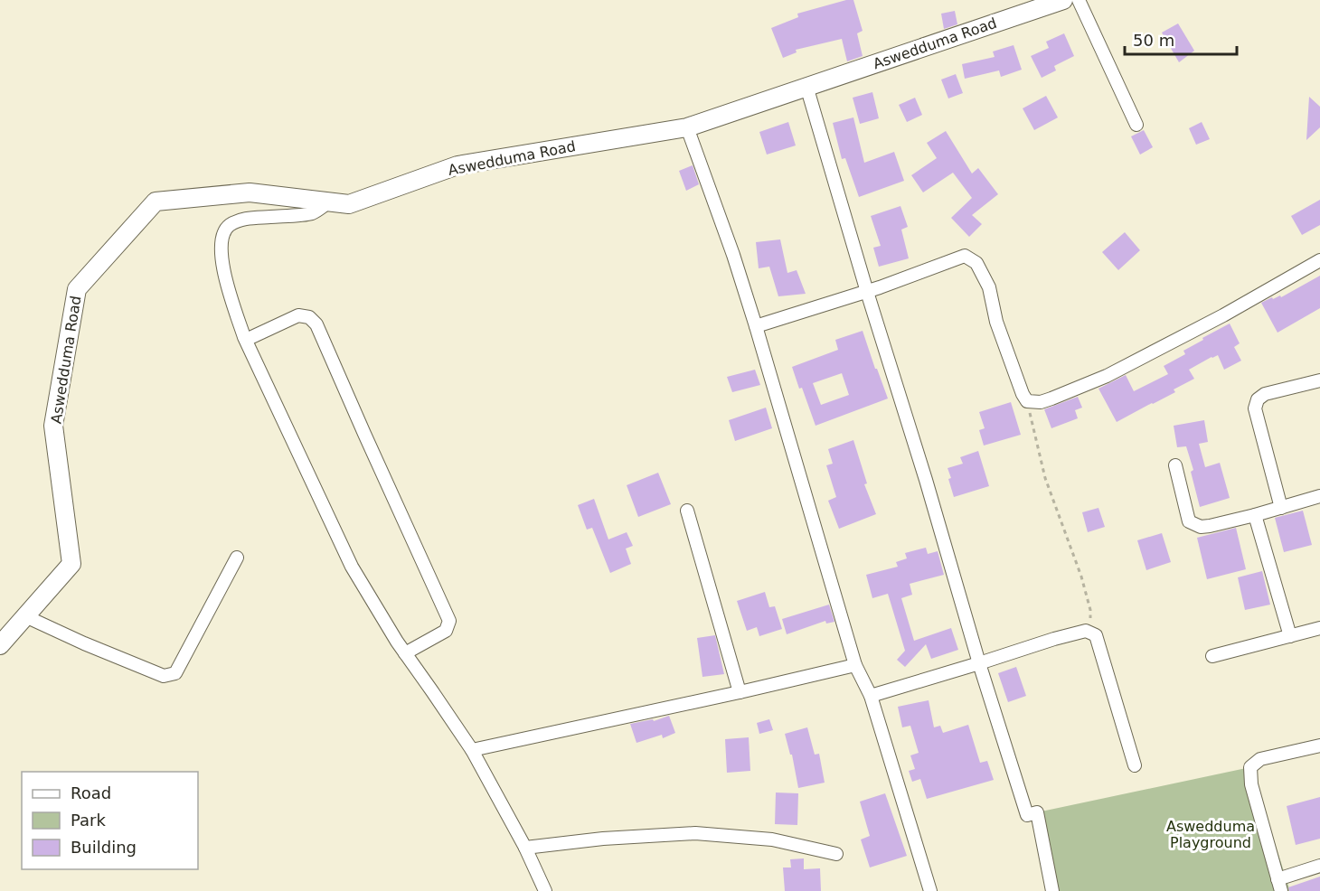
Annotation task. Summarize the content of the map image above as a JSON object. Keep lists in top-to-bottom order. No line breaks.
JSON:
{"streets":{"street":["Aswedduma Road"]},"parks":["Aswedduma Playground"],"legend":["Road","Park","Building"],"scale_bar":"50 m"}
